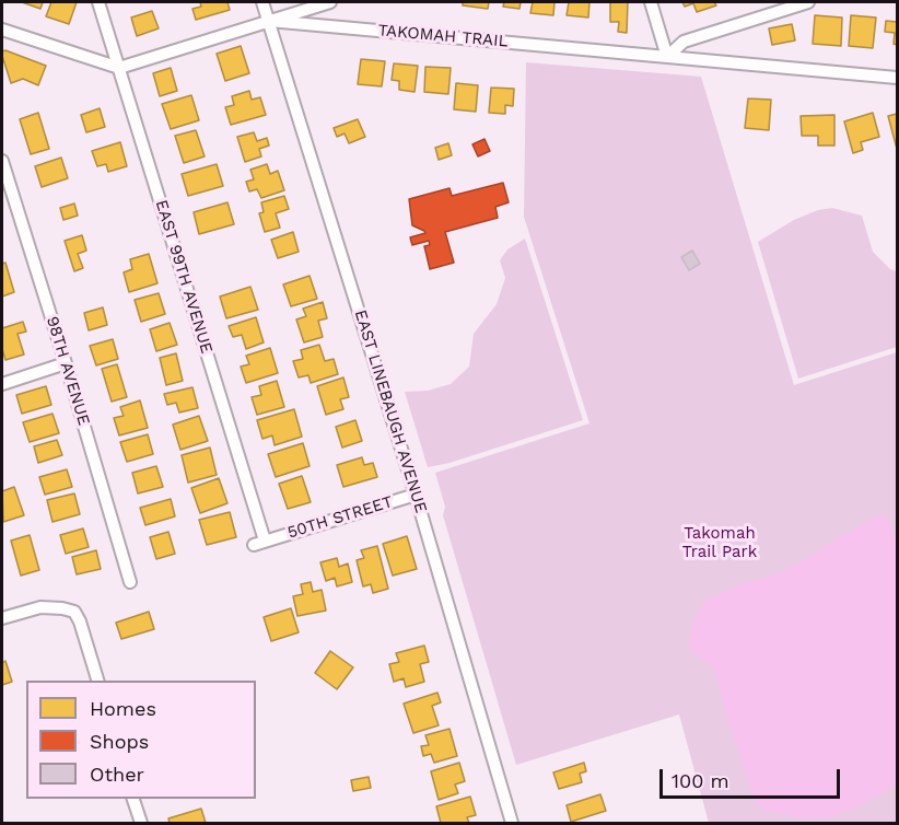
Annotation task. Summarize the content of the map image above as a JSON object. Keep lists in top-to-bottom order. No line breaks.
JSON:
{"streets":{"street":["TAKOMAH TRAIL","EAST 99TH AVENUE","98TH AVENUE","EAST LINEBAUGH AVENUE","50TH STREET"]},"crossings":[["TAKOMAH TRAIL","EAST 99TH AVENUE"],["TAKOMAH TRAIL","EAST LINEBAUGH AVENUE"],["EAST 99TH AVENUE","50TH STREET"],["EAST LINEBAUGH AVENUE","50TH STREET"]],"parks":["Takomah Trail Park"],"legend":["Homes","Shops","Other"],"scale_bar":"100 m"}
